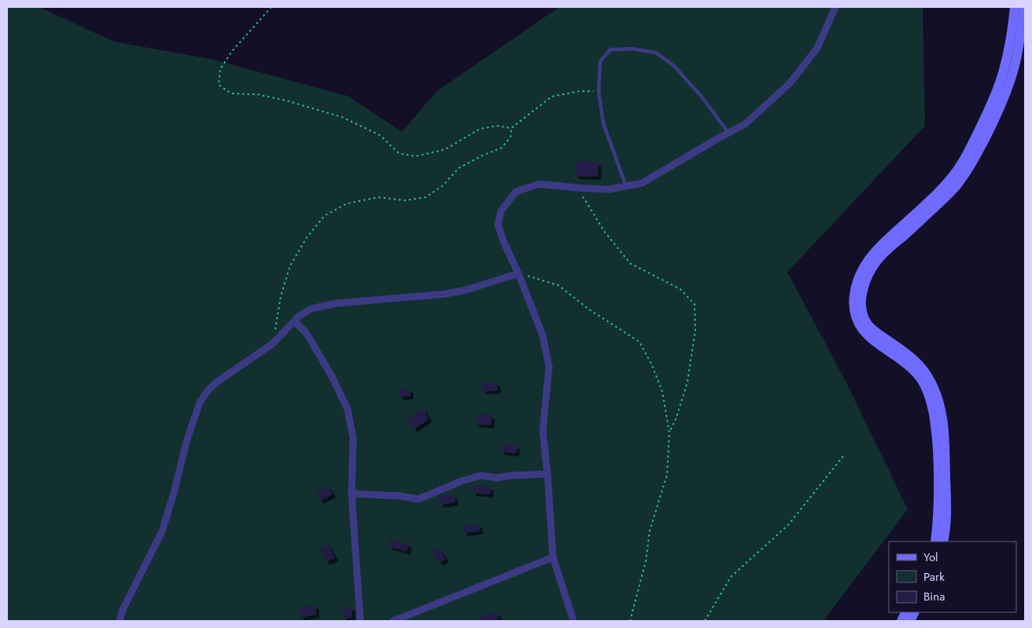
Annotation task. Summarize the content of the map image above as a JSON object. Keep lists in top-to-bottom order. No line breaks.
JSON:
{"legend":["Yol","Park","Bina"]}
